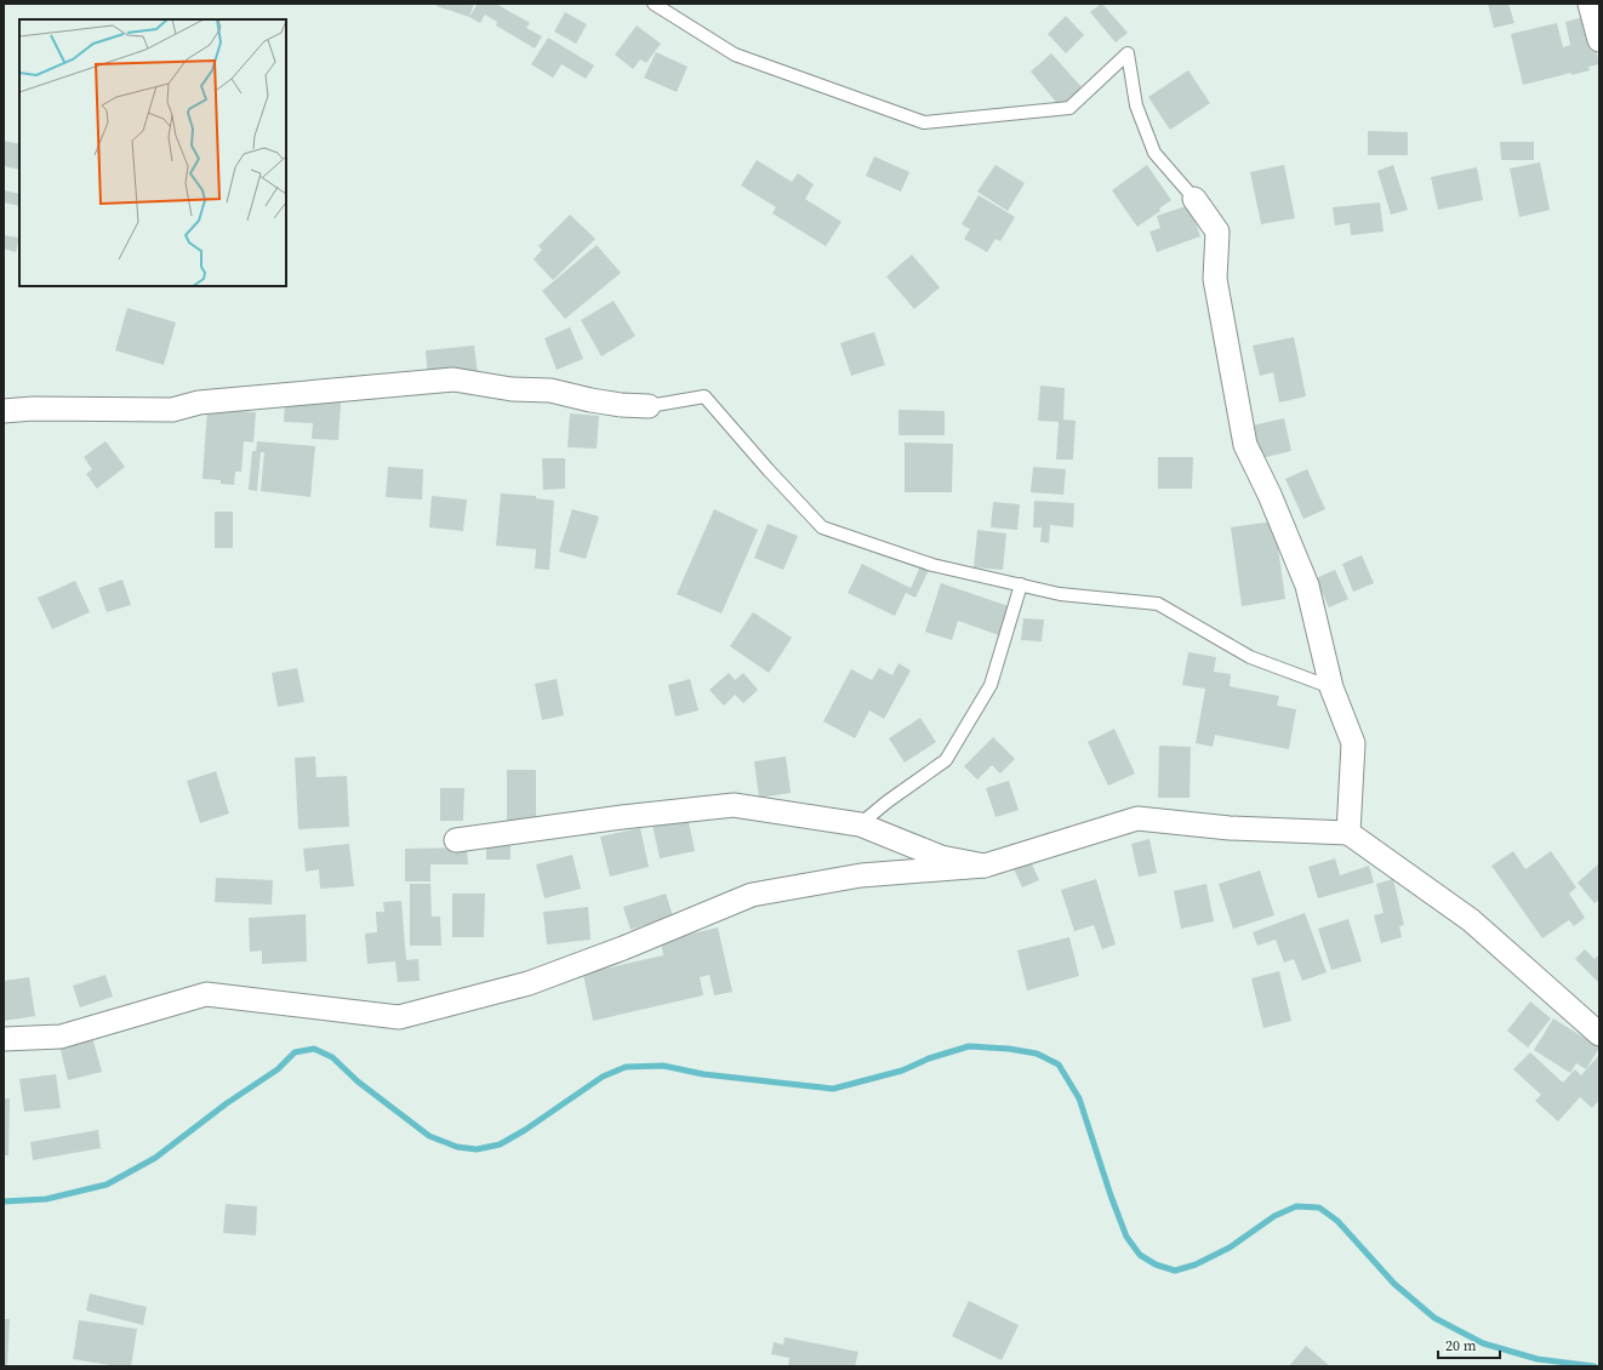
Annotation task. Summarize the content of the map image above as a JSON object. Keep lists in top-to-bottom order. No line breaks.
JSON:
{"scale_bar":"20 m"}
